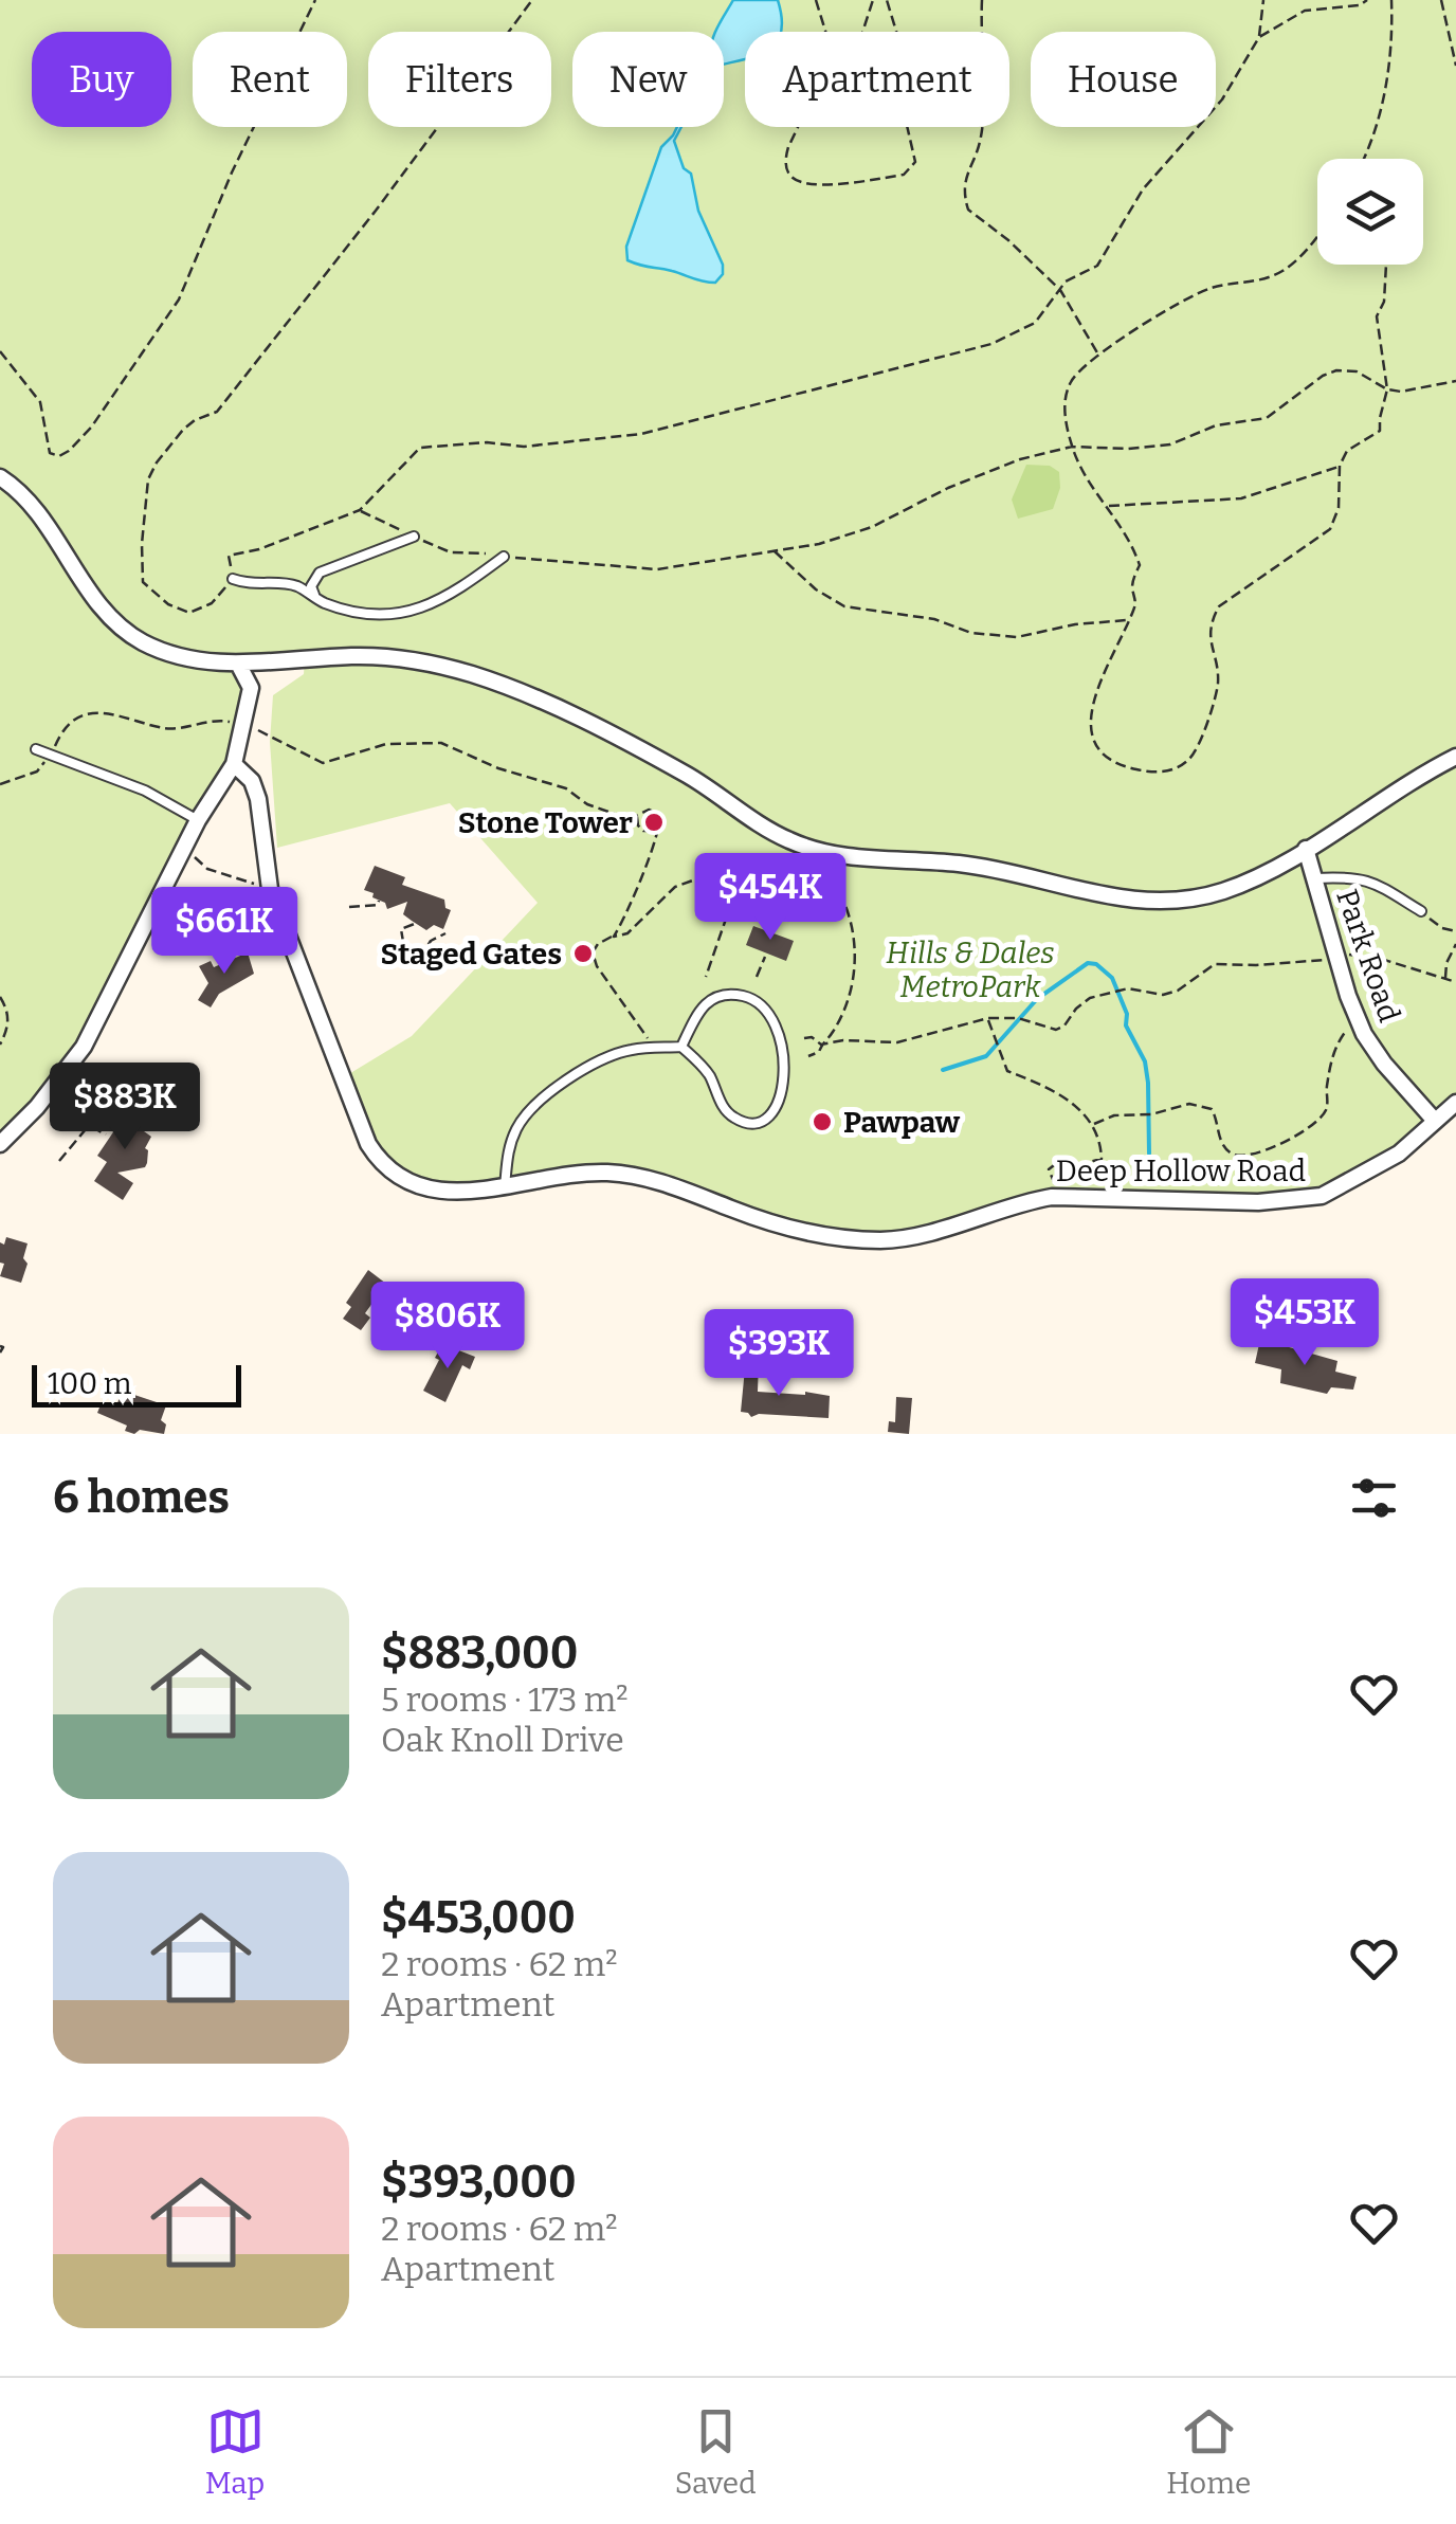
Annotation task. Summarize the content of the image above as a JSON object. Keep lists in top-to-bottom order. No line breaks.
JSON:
{"streets":{"street":["Park Road","Deep Hollow Road"]},"crossings":[["Park Road","Deep Hollow Road"]],"parks":["Hills & Dales MetroPark"],"places":["Stone Tower","Staged Gates","Pawpaw"],"scale_bar":"100 m","page":{"chip":["Buy","Rent","Filters","New","Apartment","House"],"price":["$454K","$661K","$883K","$453K","$806K","$393K"],"scale":"100 m","heading":"6 homes","list":[{"name":"$883,000","note":"5 rooms · 173 m² · Oak Knoll Drive"},{"name":"$453,000","note":"2 rooms · 62 m² · Apartment"},{"name":"$393,000","note":"2 rooms · 62 m² · Apartment"}],"tabs":["Map","Saved","Home"]}}
